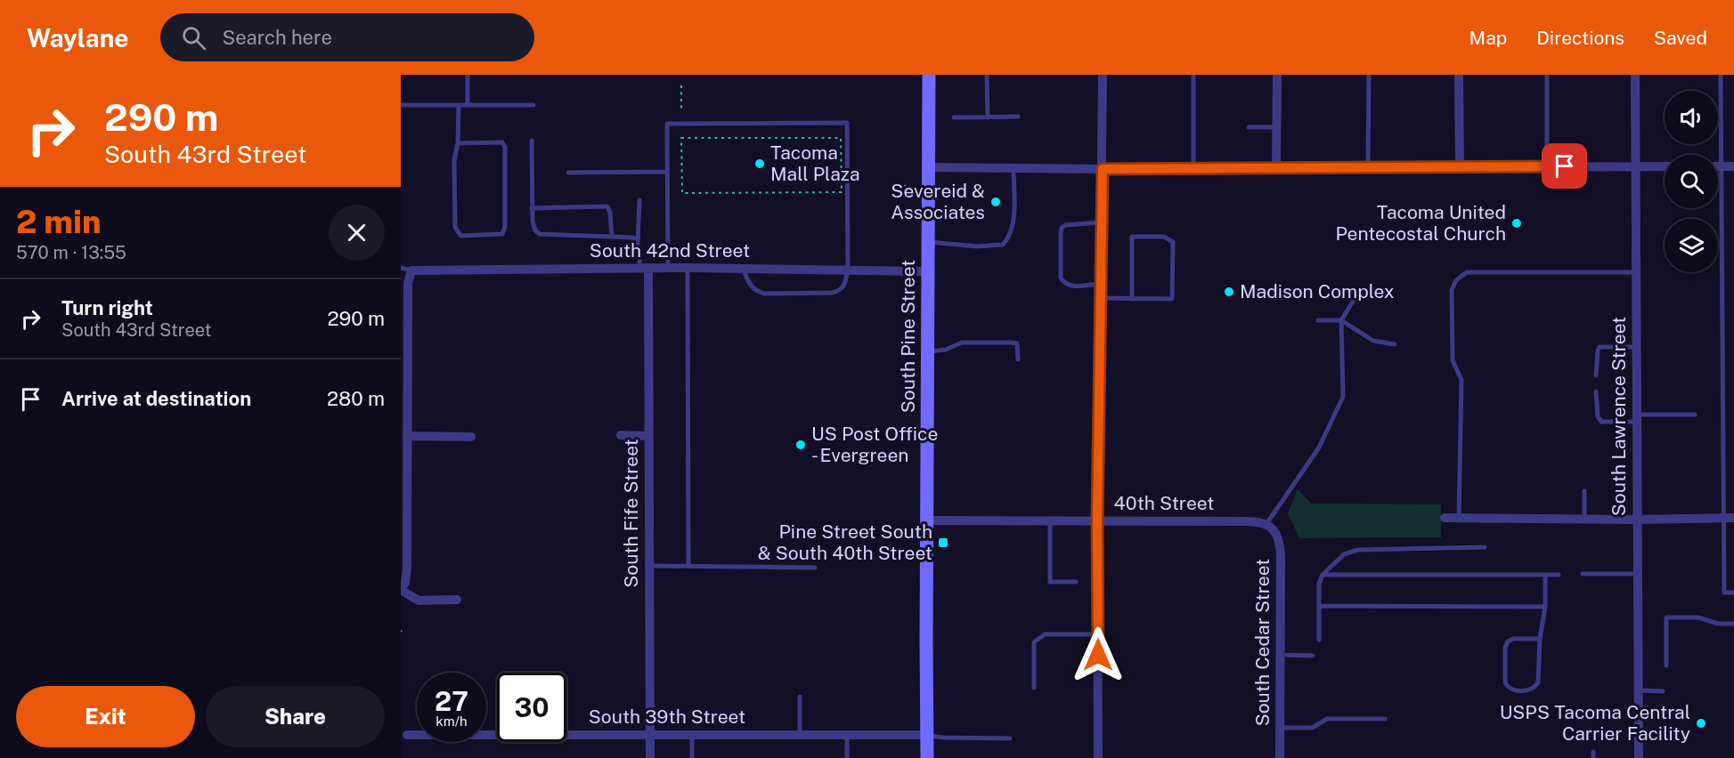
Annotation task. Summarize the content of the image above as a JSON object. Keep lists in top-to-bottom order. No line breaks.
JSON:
{"streets":{"main road":["South Pine Street"],"street":["South 42nd Street","South Lawrence Street","40th Street","South Fife Street","South Cedar Street","South 39th Street"]},"crossings":[["South 42nd Street","South Pine Street"],["South 42nd Street","South Fife Street"],["South Pine Street","40th Street"],["South Pine Street","South 39th Street"],["40th Street","South Cedar Street"],["South Fife Street","South 39th Street"]],"places":{"other":["Tacoma Mall Plaza","Severeid & Associates","Tacoma United Pentecostal Church","Madison Complex","US Post Office - Evergreen","USPS Tacoma Central Carrier Facility"],"transit":["Pine Street South & South 40th Street"]},"page":{"header":"Waylane","search":"Search here","nav":["Map","Directions","Saved"],"turn":["290 m","South 43rd Street"],"heading":["2 min","570 m · 13:55"],"list":[{"name":"Turn right","note":"South 43rd Street","value":"290 m"},{"name":"Arrive at destination","value":"280 m"}],"speed":"27 km/h","limit":"30","buttons":["Exit","Share"]}}
